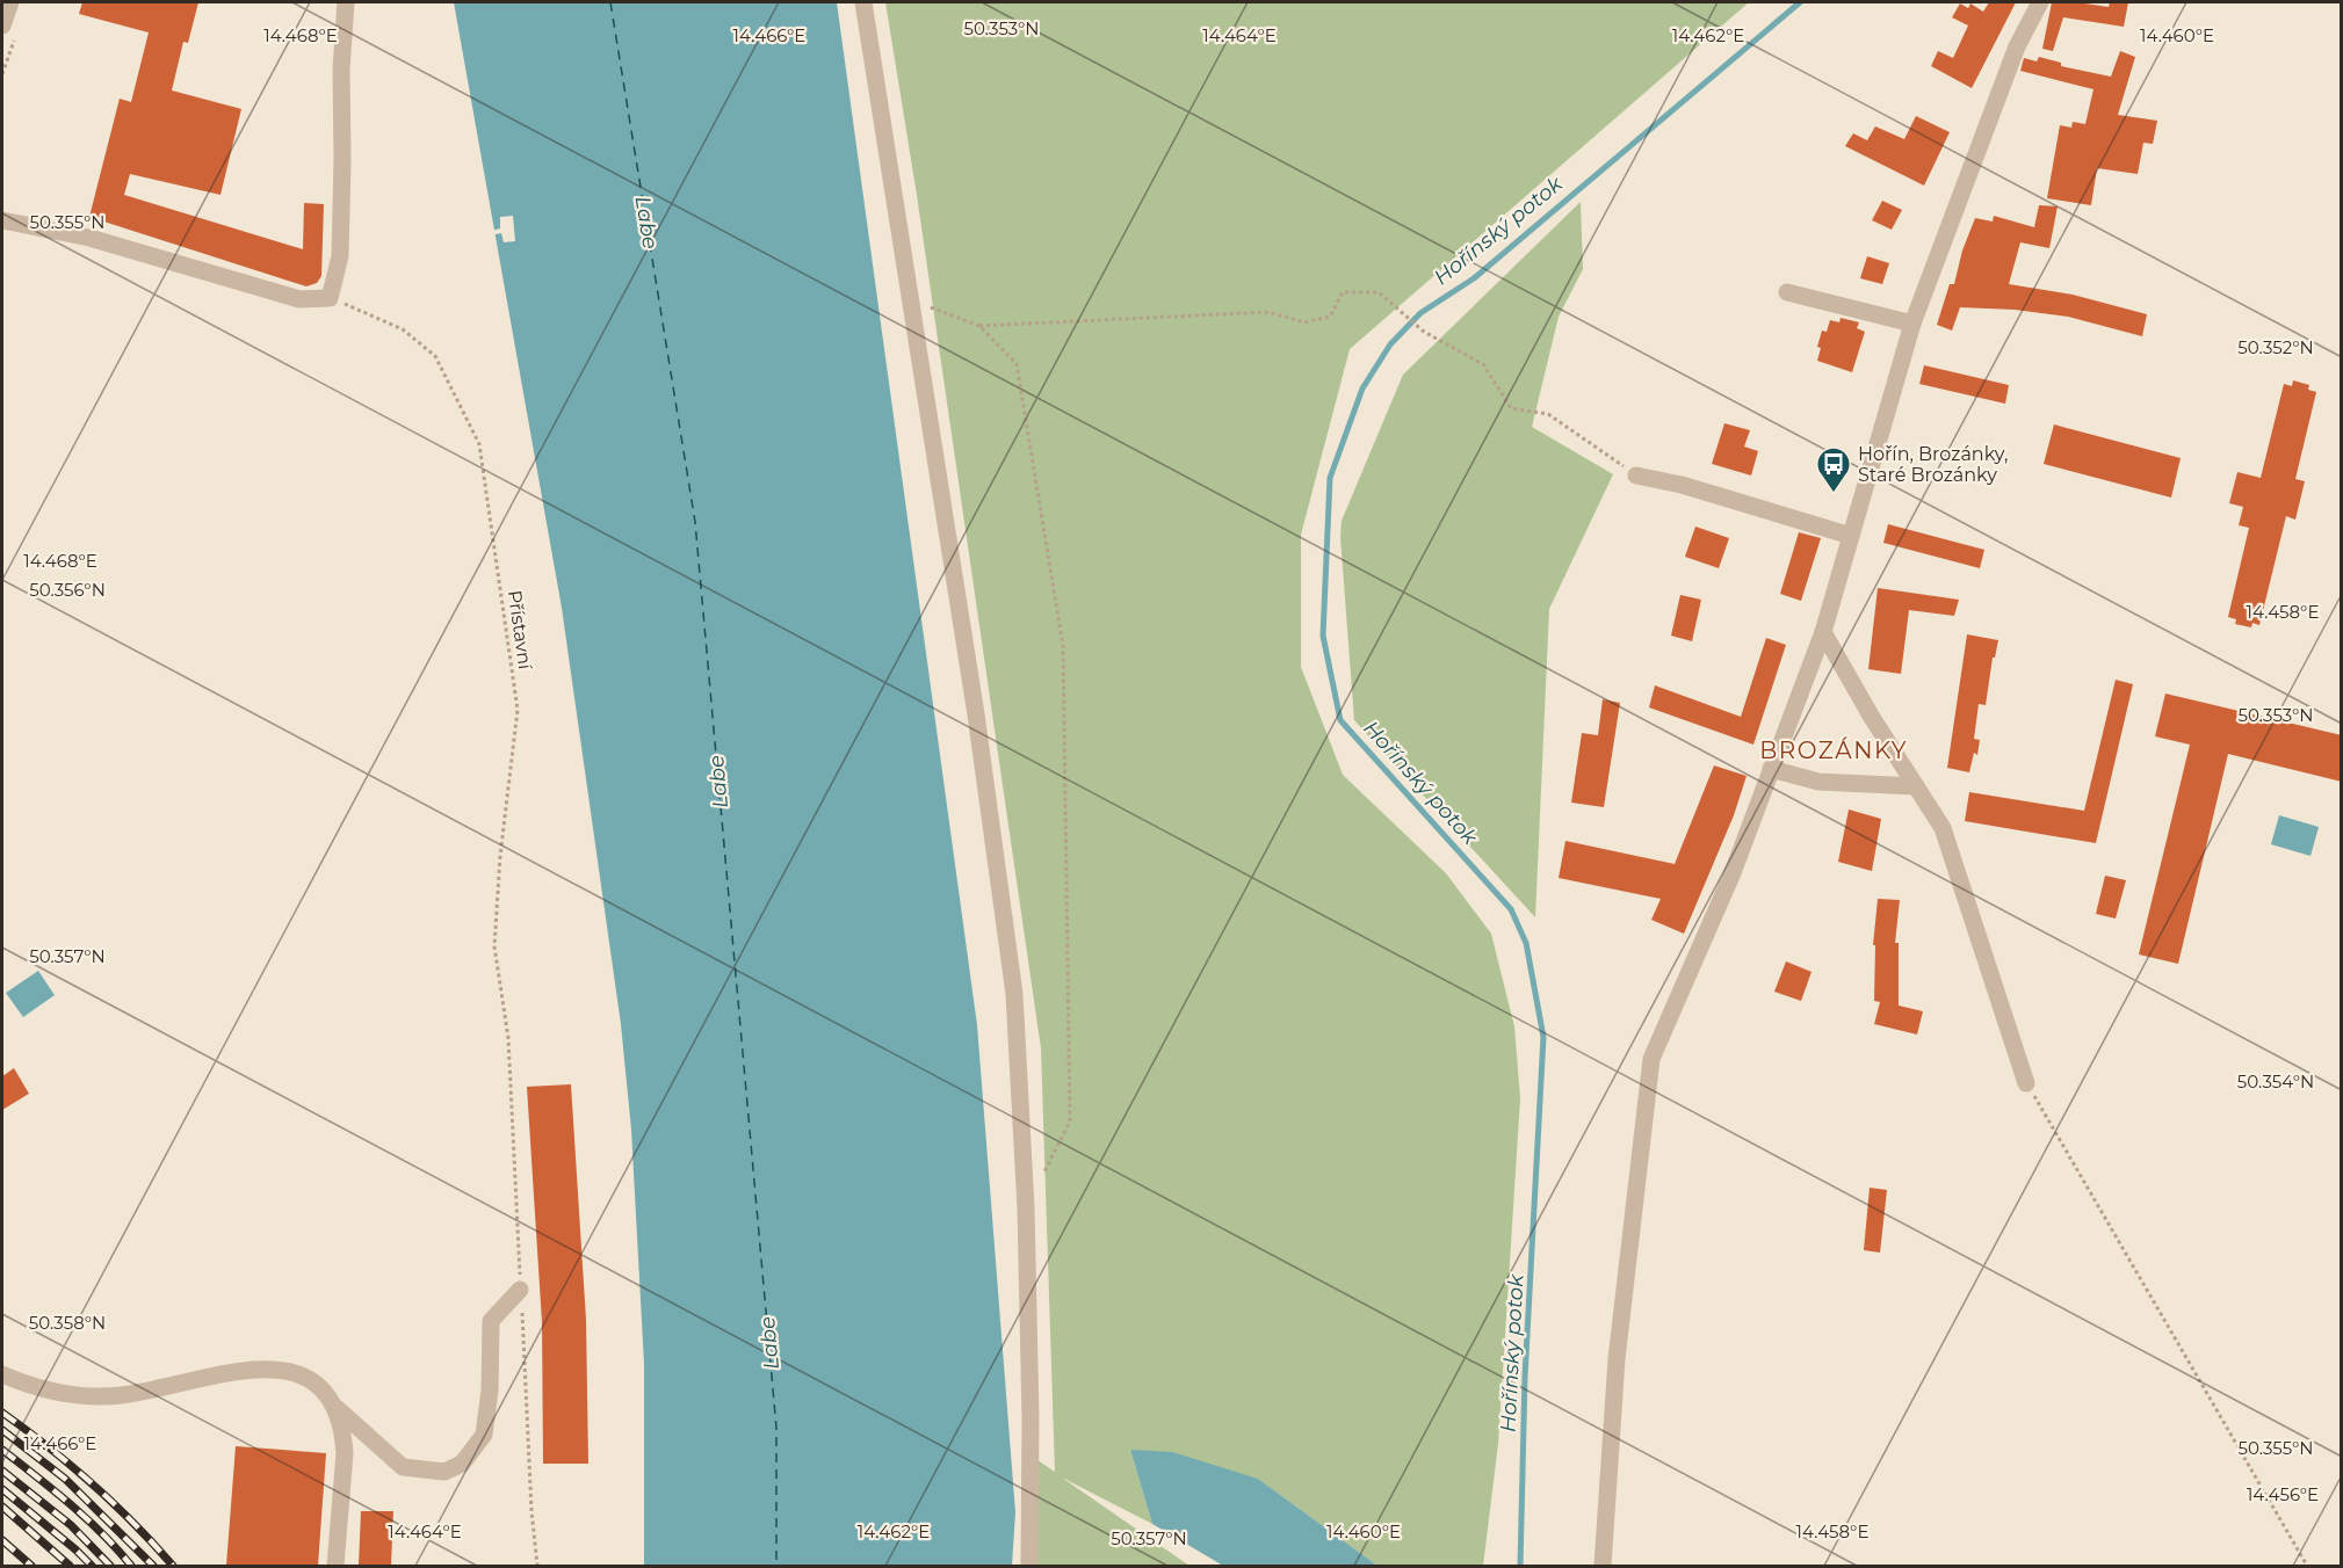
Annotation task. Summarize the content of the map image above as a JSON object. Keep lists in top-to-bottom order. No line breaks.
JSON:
{"streets":{"path":["Přístavní"]},"districts":["BROZÁNKY"],"water":["Labe","Hořínský potok"],"places":{"bus stop":["Hořín, Brozánky, Staré Brozánky"]},"coordinates":["50.353°N","14.468°E","14.466°E","14.464°E","14.462°E","14.460°E","50.355°N","50.352°N","50.356°N","14.458°E","50.357°N","50.354°N","50.358°N","14.456°E"]}
